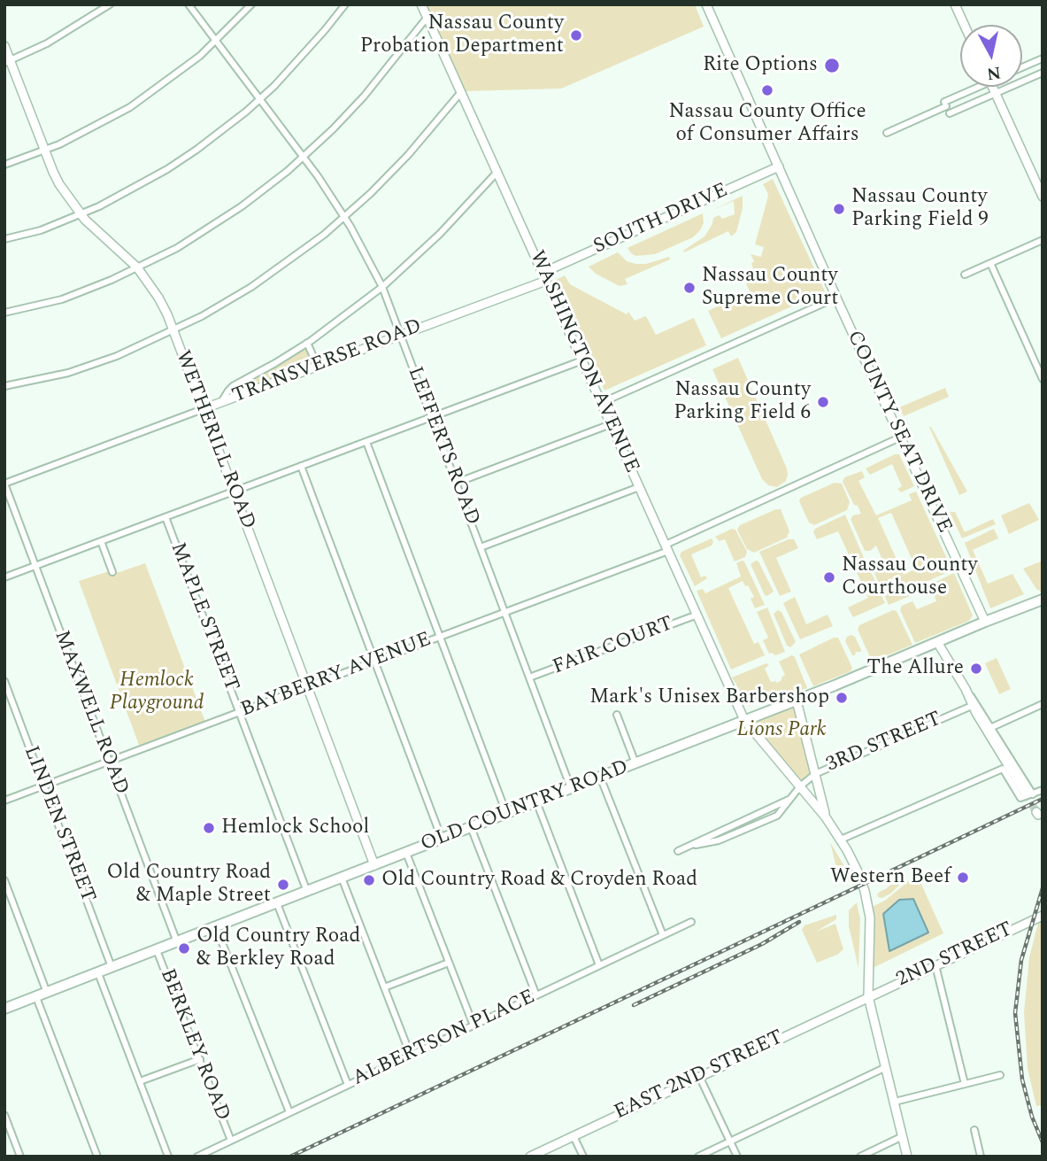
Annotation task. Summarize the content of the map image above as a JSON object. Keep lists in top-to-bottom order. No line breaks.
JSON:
{"streets":{"main road":["OLD COUNTRY ROAD"],"street":["SOUTH DRIVE","TRANSVERSE ROAD","WASHINGTON AVENUE","COUNTY SEAT DRIVE","WETHERILL ROAD","LEFFERTS ROAD","MAPLE STREET","FAIR COURT","BAYBERRY AVENUE","MAXWELL ROAD","3RD STREET","LINDEN STREET","2ND STREET","ALBERTSON PLACE","BERKLEY ROAD","EAST 2ND STREET"]},"crossings":[["SOUTH DRIVE","TRANSVERSE ROAD"],["SOUTH DRIVE","WASHINGTON AVENUE"],["SOUTH DRIVE","COUNTY SEAT DRIVE"],["TRANSVERSE ROAD","WASHINGTON AVENUE"],["TRANSVERSE ROAD","WETHERILL ROAD"],["TRANSVERSE ROAD","LEFFERTS ROAD"],["TRANSVERSE ROAD","MAXWELL ROAD"],["WASHINGTON AVENUE","FAIR COURT"],["WASHINGTON AVENUE","BAYBERRY AVENUE"],["WASHINGTON AVENUE","3RD STREET"],["WASHINGTON AVENUE","OLD COUNTRY ROAD"],["WASHINGTON AVENUE","2ND STREET"],["WASHINGTON AVENUE","EAST 2ND STREET"],["COUNTY SEAT DRIVE","BAYBERRY AVENUE"],["COUNTY SEAT DRIVE","OLD COUNTRY ROAD"],["WETHERILL ROAD","BAYBERRY AVENUE"],["WETHERILL ROAD","OLD COUNTRY ROAD"],["LEFFERTS ROAD","FAIR COURT"],["LEFFERTS ROAD","BAYBERRY AVENUE"],["LEFFERTS ROAD","OLD COUNTRY ROAD"],["MAPLE STREET","BAYBERRY AVENUE"],["MAPLE STREET","OLD COUNTRY ROAD"],["BAYBERRY AVENUE","MAXWELL ROAD"],["BAYBERRY AVENUE","LINDEN STREET"],["MAXWELL ROAD","OLD COUNTRY ROAD"],["OLD COUNTRY ROAD","LINDEN STREET"],["OLD COUNTRY ROAD","BERKLEY ROAD"],["2ND STREET","EAST 2ND STREET"],["ALBERTSON PLACE","BERKLEY ROAD"]],"parks":["Hemlock Playground","Lions Park"],"places":["Nassau County Probation Department","Rite Options","Nassau County Office of Consumer Affairs","Nassau County Parking Field 9","Nassau County Supreme Court","Nassau County Parking Field 6","Nassau County Courthouse","The Allure","Mark's Unisex Barbershop","Hemlock School","Western Beef","Old Country Road & Croyden Road","Old Country Road & Maple Street","Old Country Road & Berkley Road"],"north":"bottom"}
